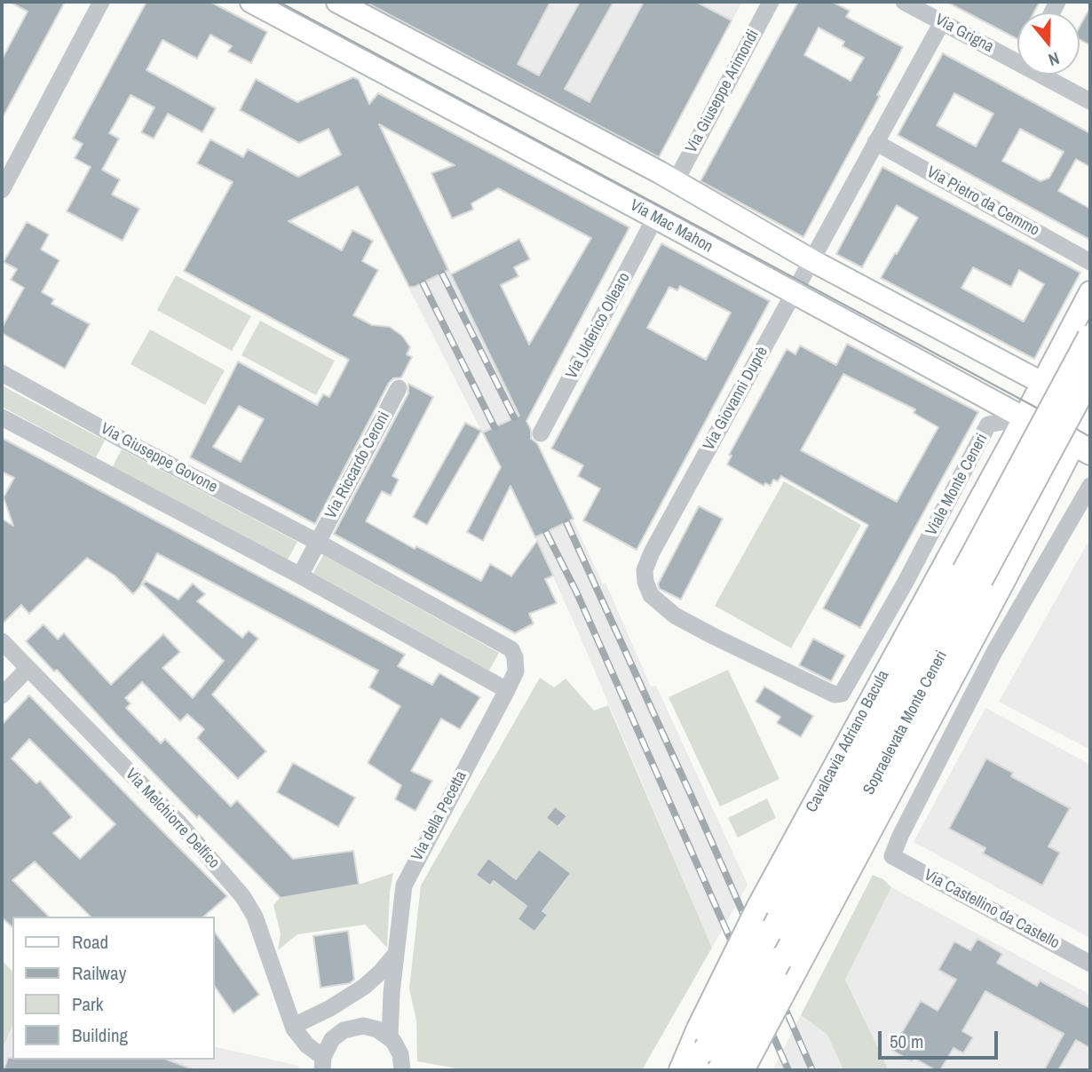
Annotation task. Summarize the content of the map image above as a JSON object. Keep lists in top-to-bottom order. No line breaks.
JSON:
{"streets":{"highway":["Sopraelevata Monte Ceneri","Cavalcavia Adriano Bacula"],"main road":["Via Mac Mahon"],"street":["Via Grigna","Via Giuseppe Arimondi","Via Pietro da Cemmo","Via Ulderico Ollearo","Via Giovanni Duprè","Via Giuseppe Govone","Via Riccardo Ceroni","Viale Monte Ceneri","Via della Pecetta","Via Melchiorre Delfico","Via Castellino da Castello"]},"crossings":[["Via Grigna","Via Giovanni Duprè"],["Via Pietro da Cemmo","Via Giovanni Duprè"],["Via Mac Mahon","Via Ulderico Ollearo"],["Via Mac Mahon","Via Giovanni Duprè"],["Via Mac Mahon","Viale Monte Ceneri"],["Via Mac Mahon","Cavalcavia Adriano Bacula"],["Via Giovanni Duprè","Viale Monte Ceneri"],["Via Giuseppe Govone","Via Riccardo Ceroni"],["Via Giuseppe Govone","Via della Pecetta"],["Viale Monte Ceneri","Cavalcavia Adriano Bacula"],["Sopraelevata Monte Ceneri","Cavalcavia Adriano Bacula"]],"legend":["Road","Railway","Park","Building"],"scale_bar":"50 m","north":"bottom"}
